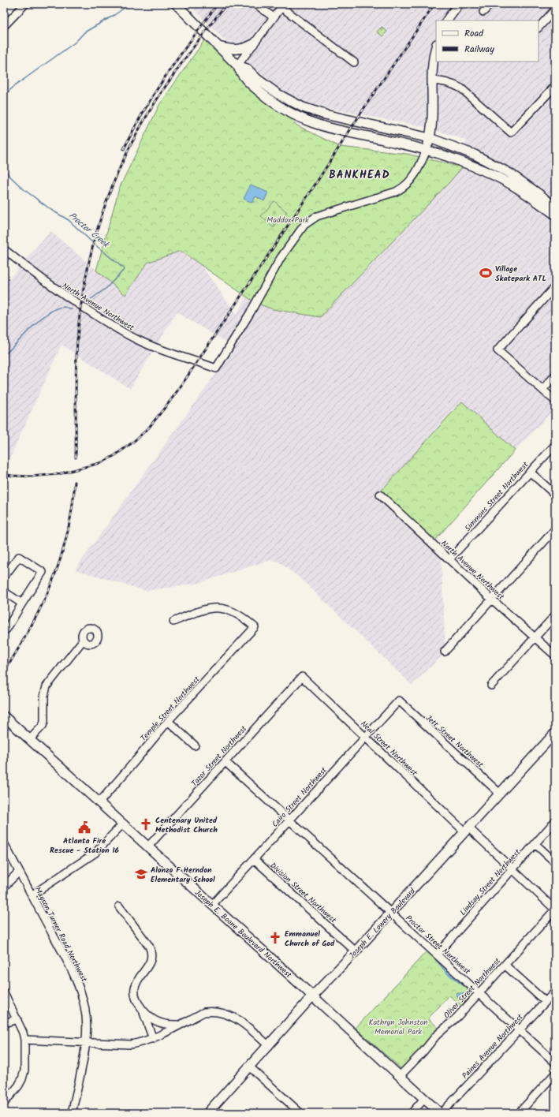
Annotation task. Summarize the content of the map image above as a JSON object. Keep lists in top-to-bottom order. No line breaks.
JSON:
{"streets":{"main road":["Joseph E. Lowery Boulevard","Joseph E. Boone Boulevard Northwest"],"street":["North Avenue Northwest","Simmons Street Northwest","Temple Street Northwest","Jett Street Northwest","Neal Street Northwest","Tazor Street Northwest","Cairo Street Northwest","Lindsay Street Northwest","Division Street Northwest","Mayson Turner Road Northwest","Proctor Street Northwest","Oliver Street Northwest","Paines Avenue Northwest"]},"crossings":[["North Avenue Northwest","Simmons Street Northwest"],["Temple Street Northwest","Joseph E. Boone Boulevard Northwest"],["Jett Street Northwest","Cairo Street Northwest"],["Jett Street Northwest","Joseph E. Lowery Boulevard"],["Neal Street Northwest","Tazor Street Northwest"],["Neal Street Northwest","Cairo Street Northwest"],["Neal Street Northwest","Lindsay Street Northwest"],["Neal Street Northwest","Joseph E. Lowery Boulevard"],["Neal Street Northwest","Oliver Street Northwest"],["Tazor Street Northwest","Joseph E. Boone Boulevard Northwest"],["Tazor Street Northwest","Proctor Street Northwest"],["Cairo Street Northwest","Division Street Northwest"],["Cairo Street Northwest","Joseph E. Boone Boulevard Northwest"],["Cairo Street Northwest","Proctor Street Northwest"],["Lindsay Street Northwest","Proctor Street Northwest"],["Division Street Northwest","Joseph E. Lowery Boulevard"],["Joseph E. Lowery Boulevard","Joseph E. Boone Boulevard Northwest"],["Joseph E. Lowery Boulevard","Proctor Street Northwest"],["Joseph E. Boone Boulevard Northwest","Oliver Street Northwest"],["Joseph E. Boone Boulevard Northwest","Paines Avenue Northwest"],["Proctor Street Northwest","Oliver Street Northwest"],["Proctor Street Northwest","Paines Avenue Northwest"]],"districts":["BANKHEAD"],"water":["Proctor Creek"],"parks":["Maddox Park","Kathryn Johnston Memorial Park"],"places":{"sports":["Village Skatepark ATL"],"church":["Centenary United Methodist Church","Emmanuel Church of God"],"public building":["Atlanta Fire Rescue - Station 16"],"school or university":["Alonzo F Herndon Elementary School"]},"legend":["Road","Railway"]}
